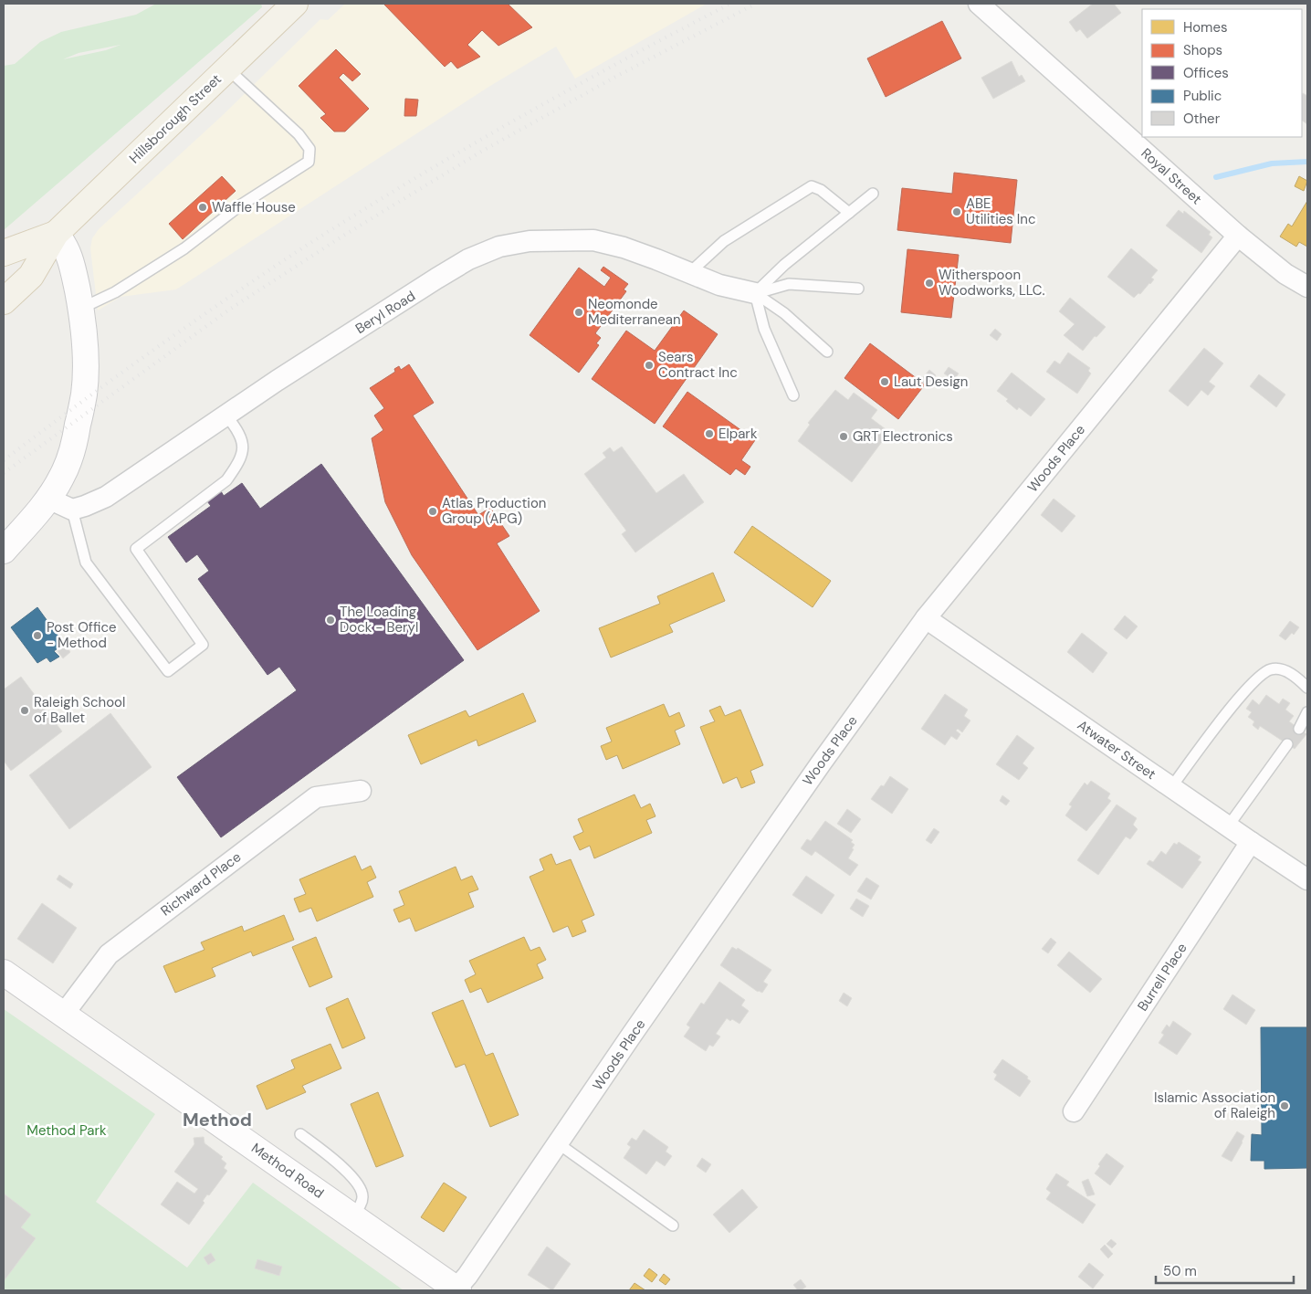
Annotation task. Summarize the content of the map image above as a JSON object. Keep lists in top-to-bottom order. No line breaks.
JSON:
{"streets":{"main road":["Hillsborough Street"],"street":["Royal Street","Beryl Road","Woods Place","Atwater Street","Richward Place","Burrell Place","Method Road"]},"crossings":[["Royal Street","Woods Place"],["Woods Place","Atwater Street"],["Woods Place","Method Road"],["Atwater Street","Burrell Place"],["Richward Place","Method Road"]],"districts":["Method"],"parks":["Method Park"],"places":["Waffle House","ABE Utilities Inc","Witherspoon Woodworks, LLC.","Neomonde Mediterranean","Sears Contract Inc","Laut Design","Elpark","GRT Electronics","Atlas Production Group (APG)","The Loading Dock - Beryl","Post Office - Method","Raleigh School of Ballet","Islamic Association of Raleigh"],"legend":["Homes","Shops","Offices","Public","Other"],"scale_bar":"50 m"}
